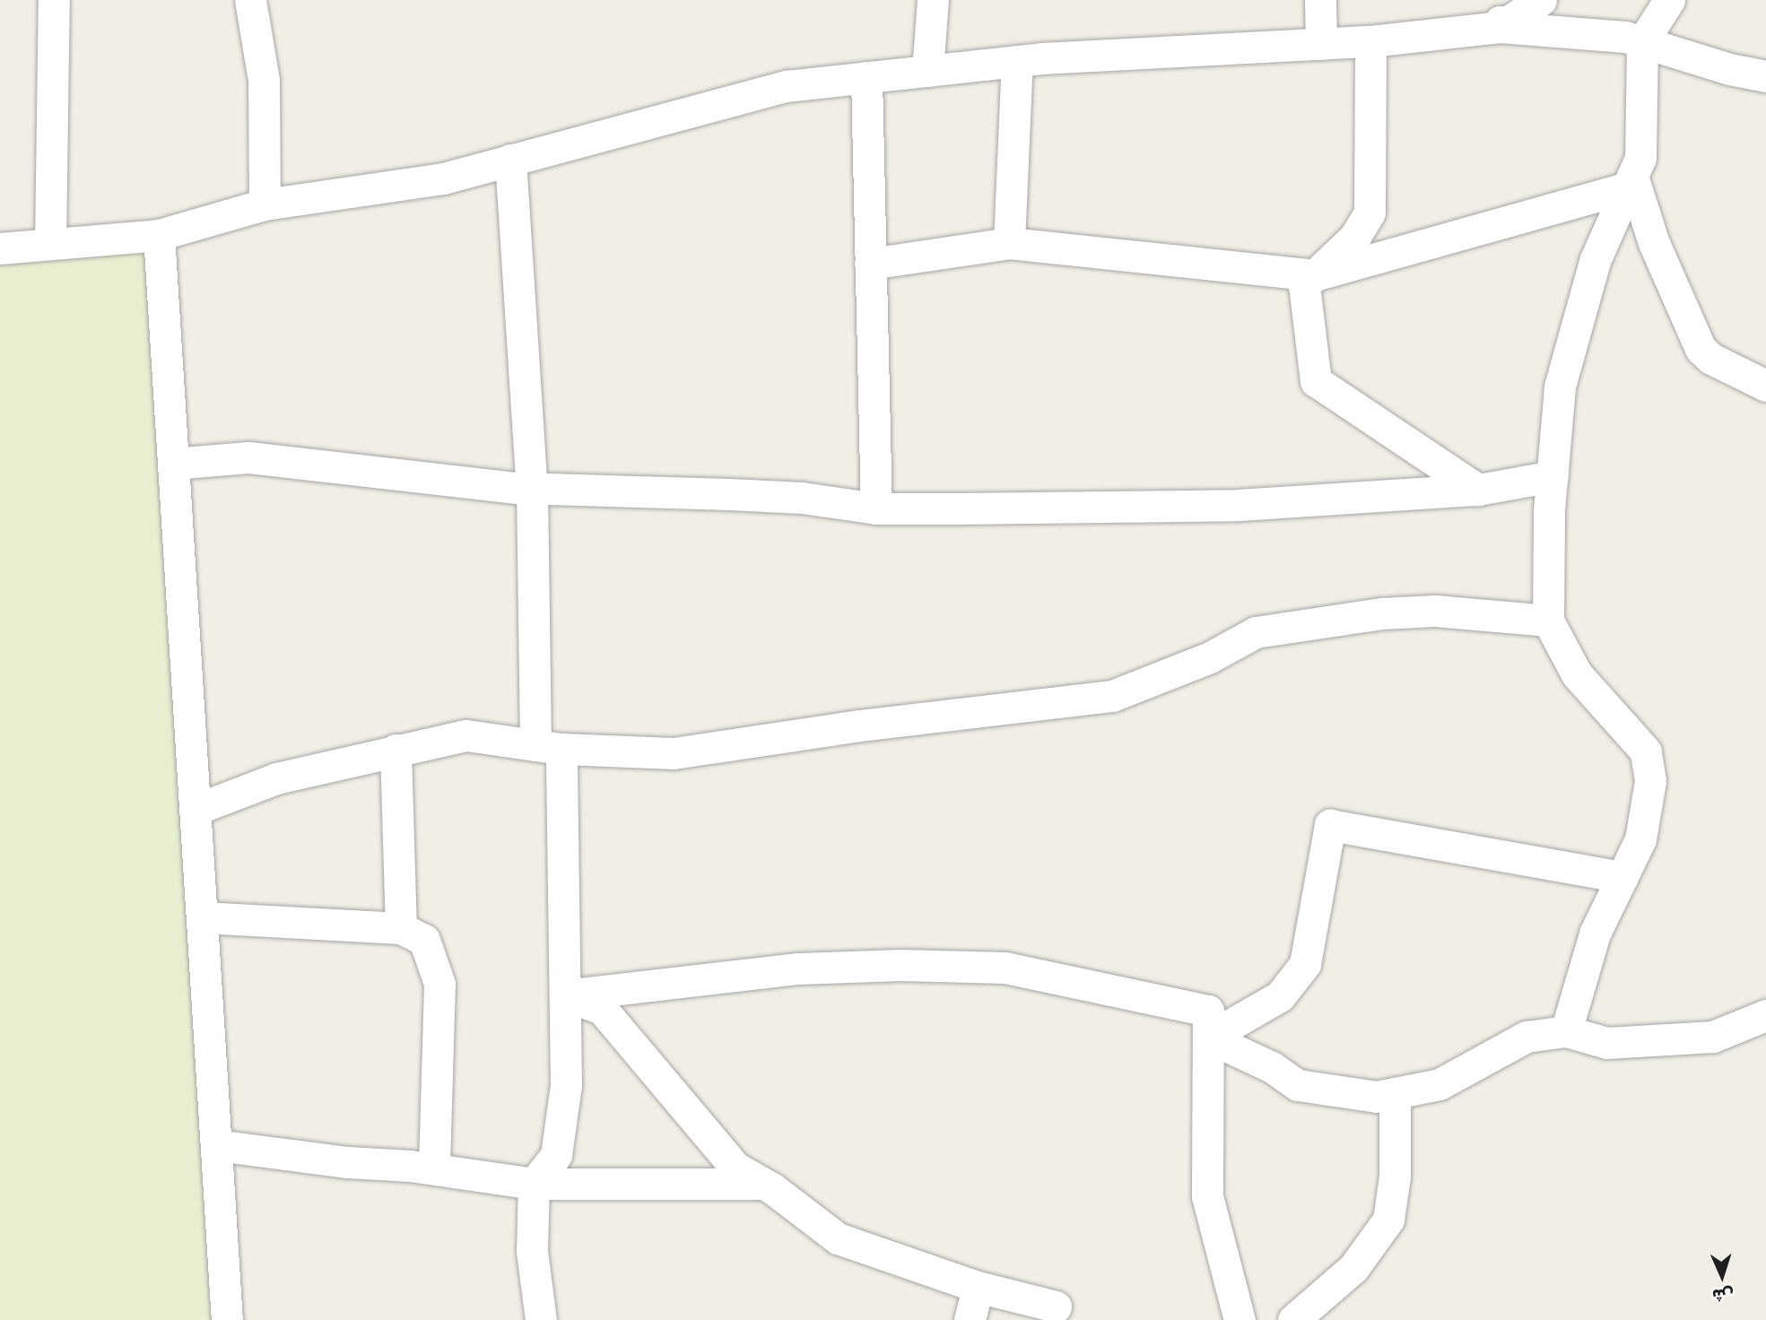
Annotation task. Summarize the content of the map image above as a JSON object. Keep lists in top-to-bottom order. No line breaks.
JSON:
{"north":"bottom"}
